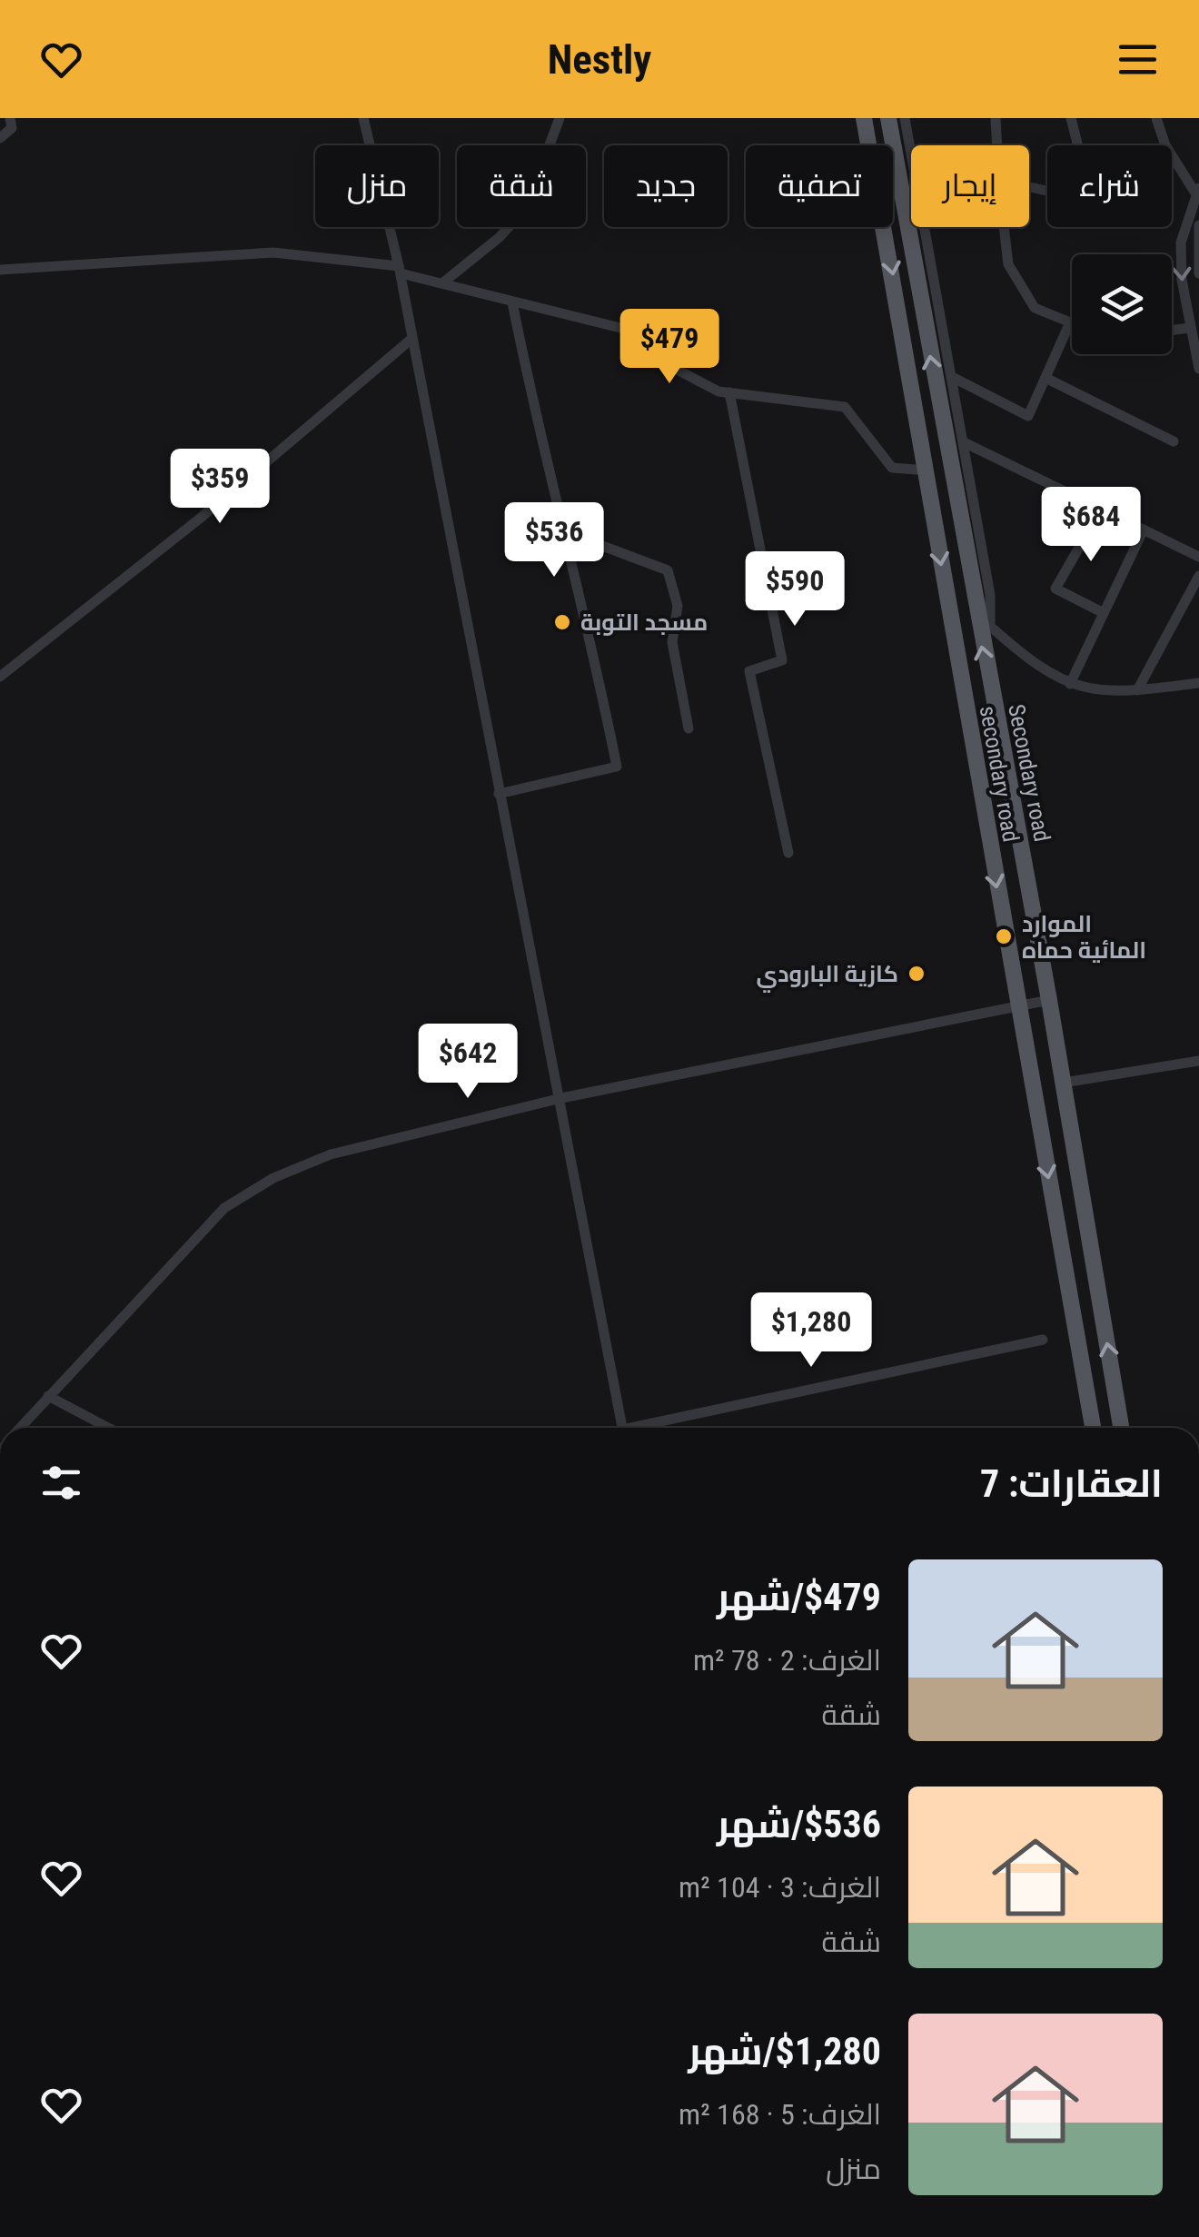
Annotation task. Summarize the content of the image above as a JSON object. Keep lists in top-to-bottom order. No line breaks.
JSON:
{"streets":{"main road":["Secondary road","secondary road"]},"one_way":["Secondary road","secondary road"],"places":["مسجد التوبة","الموارد المائية حماه","كازية البارودي"],"page":{"header":"Nestly","chip":["شراء","إيجار","تصفية","جديد","شقة","منزل"],"price":["$479","$359","$684","$536","$590","$642","$1,280"],"heading":"العقارات: 7","list":[{"name":"$479/شهر","note":"الغرف: 2 · 78 m² · شقة"},{"name":"$536/شهر","note":"الغرف: 3 · 104 m² · شقة"},{"name":"$1,280/شهر","note":"الغرف: 5 · 168 m² · منزل"}]}}
